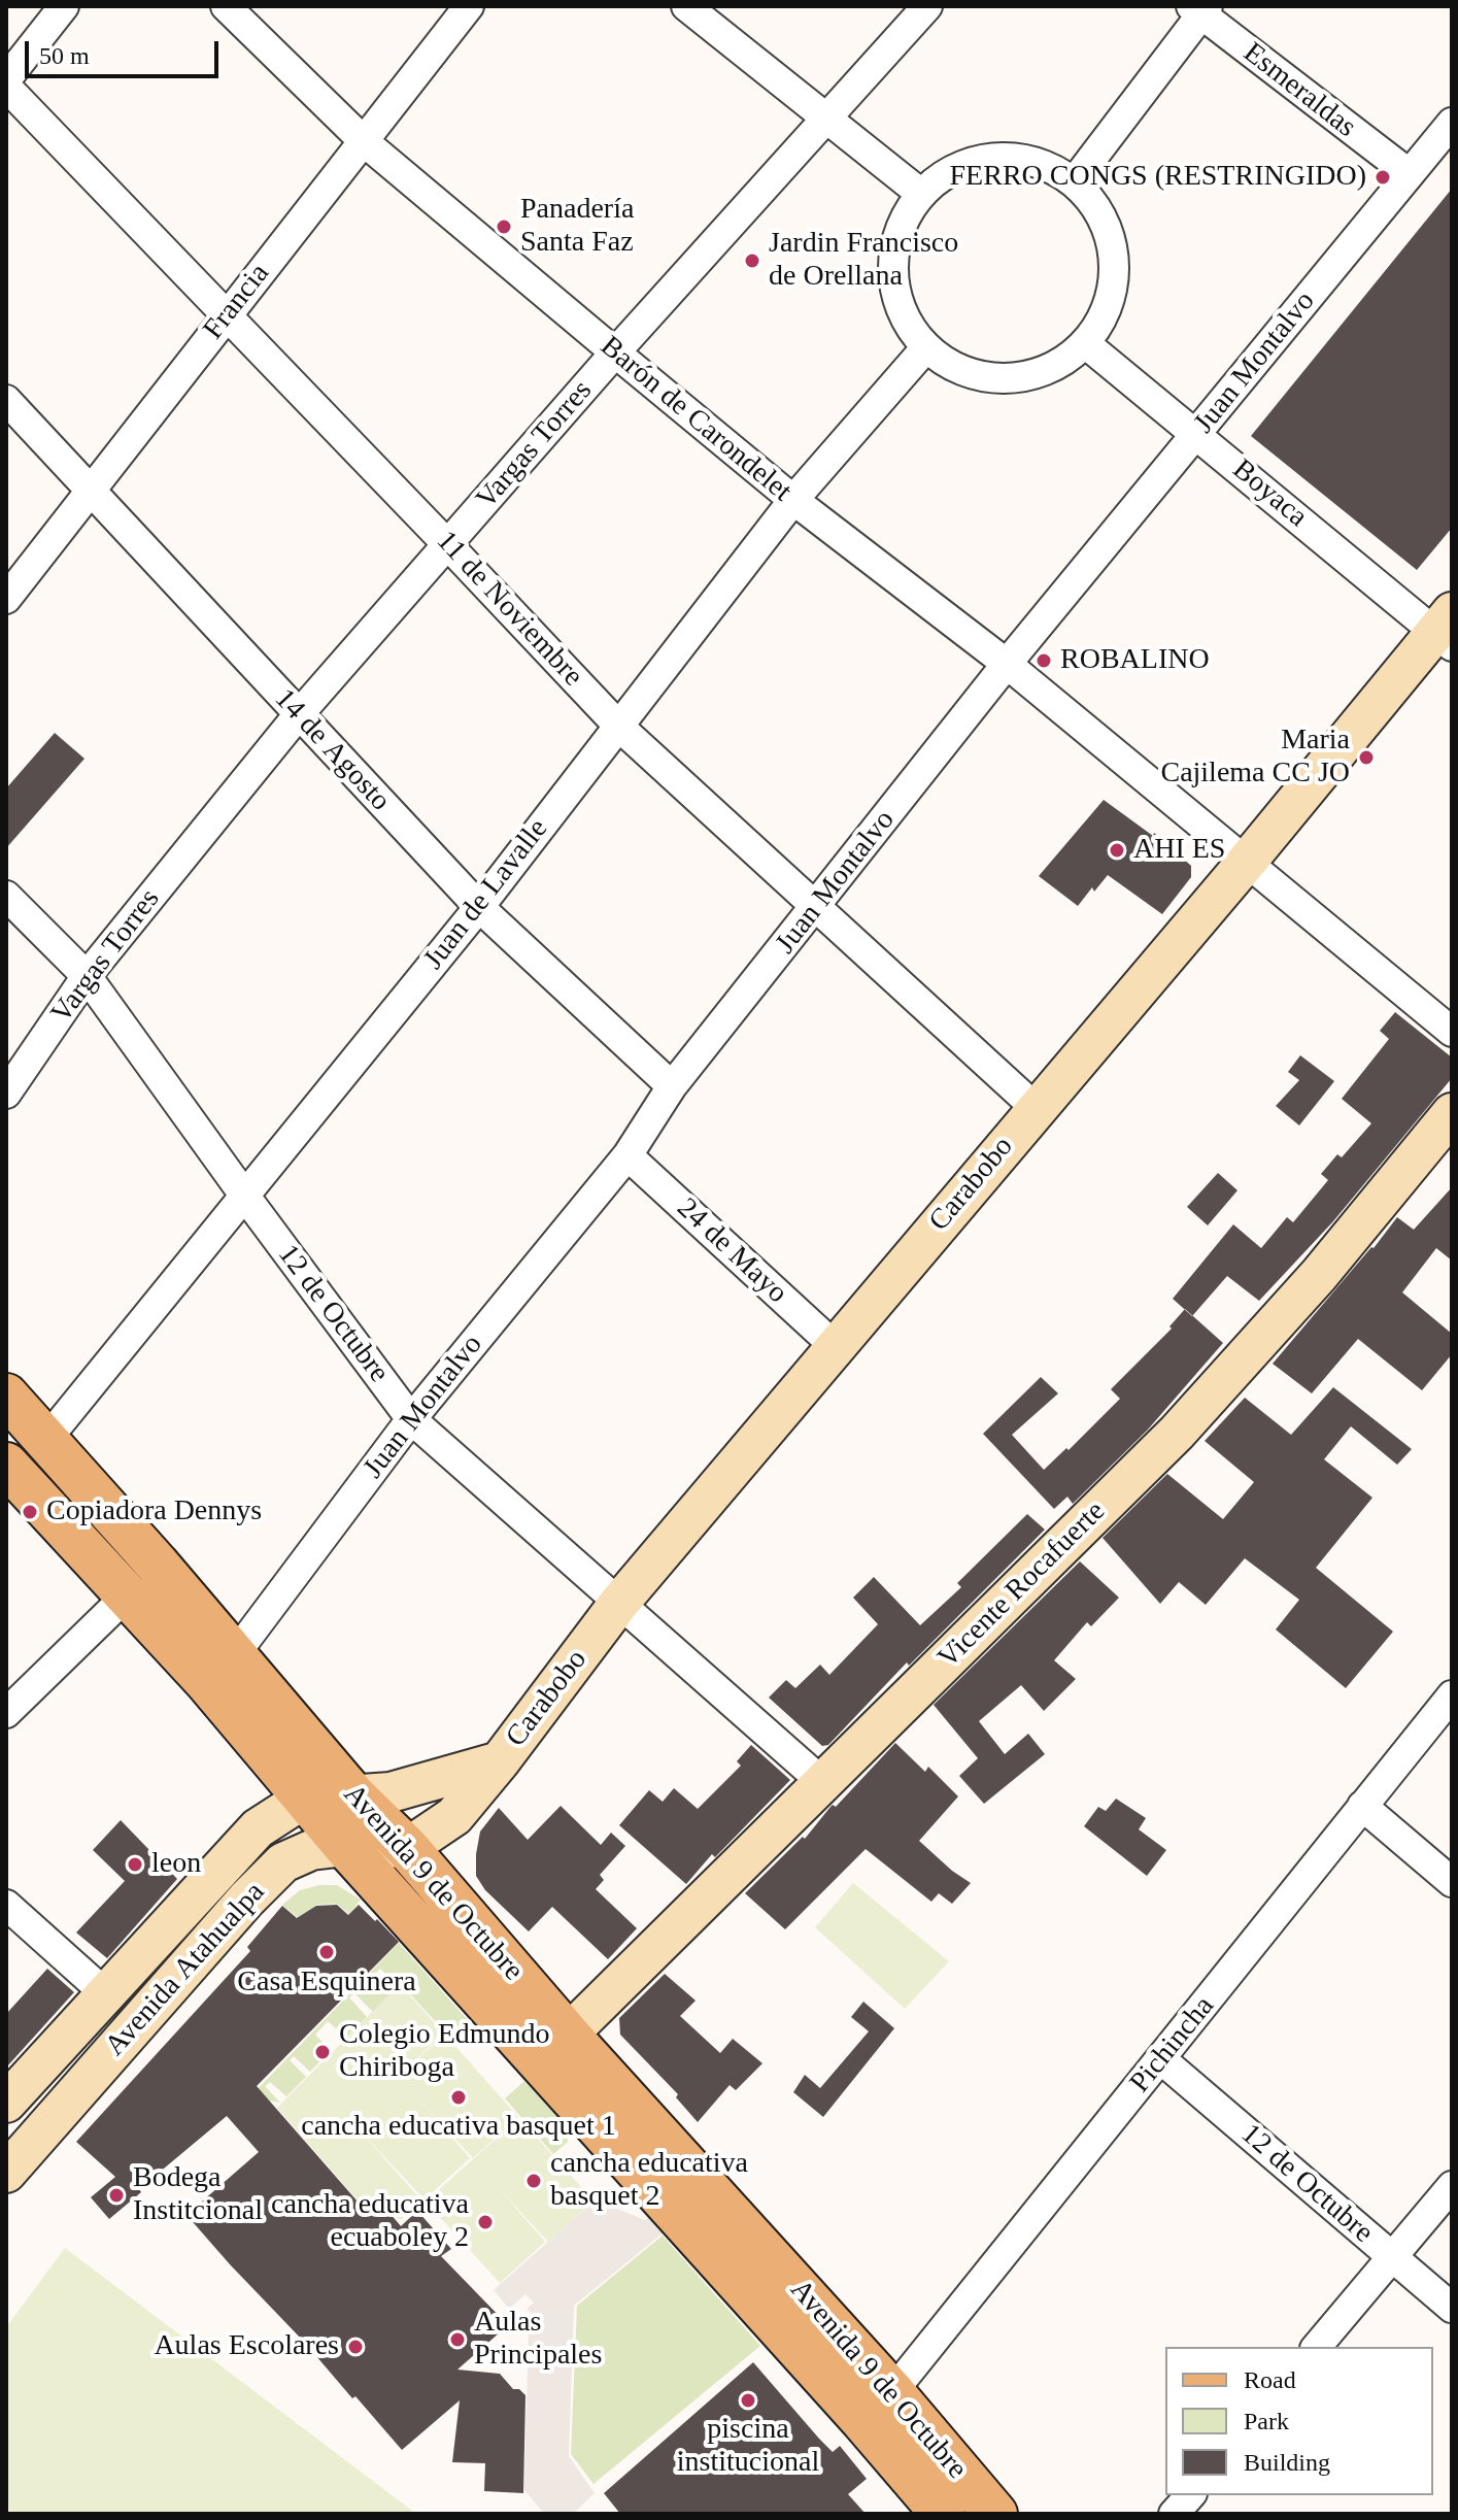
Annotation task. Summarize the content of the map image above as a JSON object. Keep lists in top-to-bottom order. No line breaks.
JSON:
{"streets":{"main road":["Carabobo","Vicente Rocafuerte","Avenida 9 de Octubre","Avenida Atahualpa"],"street":["Esmeraldas","Francia","Juan Montalvo","Barón de Carondelet","Vargas Torres","Boyaca","11 de Noviembre","14 de Agosto","Juan de Lavalle","24 de Mayo","12 de Octubre","Pichincha"]},"crossings":[["Esmeraldas","Juan Montalvo"],["Francia","Barón de Carondelet"],["Francia","11 de Noviembre"],["Francia","14 de Agosto"],["Juan Montalvo","Barón de Carondelet"],["Juan Montalvo","Boyaca"],["Juan Montalvo","11 de Noviembre"],["Juan Montalvo","14 de Agosto"],["Juan Montalvo","24 de Mayo"],["Juan Montalvo","12 de Octubre"],["Juan Montalvo","Avenida 9 de Octubre"],["Barón de Carondelet","Vargas Torres"],["Barón de Carondelet","Juan de Lavalle"],["Barón de Carondelet","Carabobo"],["Vargas Torres","11 de Noviembre"],["Vargas Torres","14 de Agosto"],["Vargas Torres","12 de Octubre"],["Boyaca","Juan de Lavalle"],["Boyaca","Carabobo"],["11 de Noviembre","Juan de Lavalle"],["11 de Noviembre","Carabobo"],["14 de Agosto","Juan de Lavalle"],["Juan de Lavalle","12 de Octubre"],["Juan de Lavalle","Avenida 9 de Octubre"],["Carabobo","24 de Mayo"],["Carabobo","12 de Octubre"],["Carabobo","Avenida 9 de Octubre"],["Carabobo","Avenida Atahualpa"],["12 de Octubre","Vicente Rocafuerte"],["12 de Octubre","Pichincha"],["Vicente Rocafuerte","Avenida 9 de Octubre"],["Avenida 9 de Octubre","Avenida Atahualpa"],["Avenida 9 de Octubre","Pichincha"]],"places":["FERRO CONGS (RESTRINGIDO)","Panadería Santa Faz","Jardin Francisco de Orellana","ROBALINO","Maria Cajilema CC JO","AHI ES","Copiadora Dennys","leon","Casa Esquinera","Colegio Edmundo Chiriboga","cancha educativa basquet 1","cancha educativa basquet 2","Bodega Institcional","cancha educativa ecuaboley 2","Aulas Principales","Aulas Escolares","piscina institucional"],"legend":["Road","Park","Building"],"scale_bar":"50 m"}
